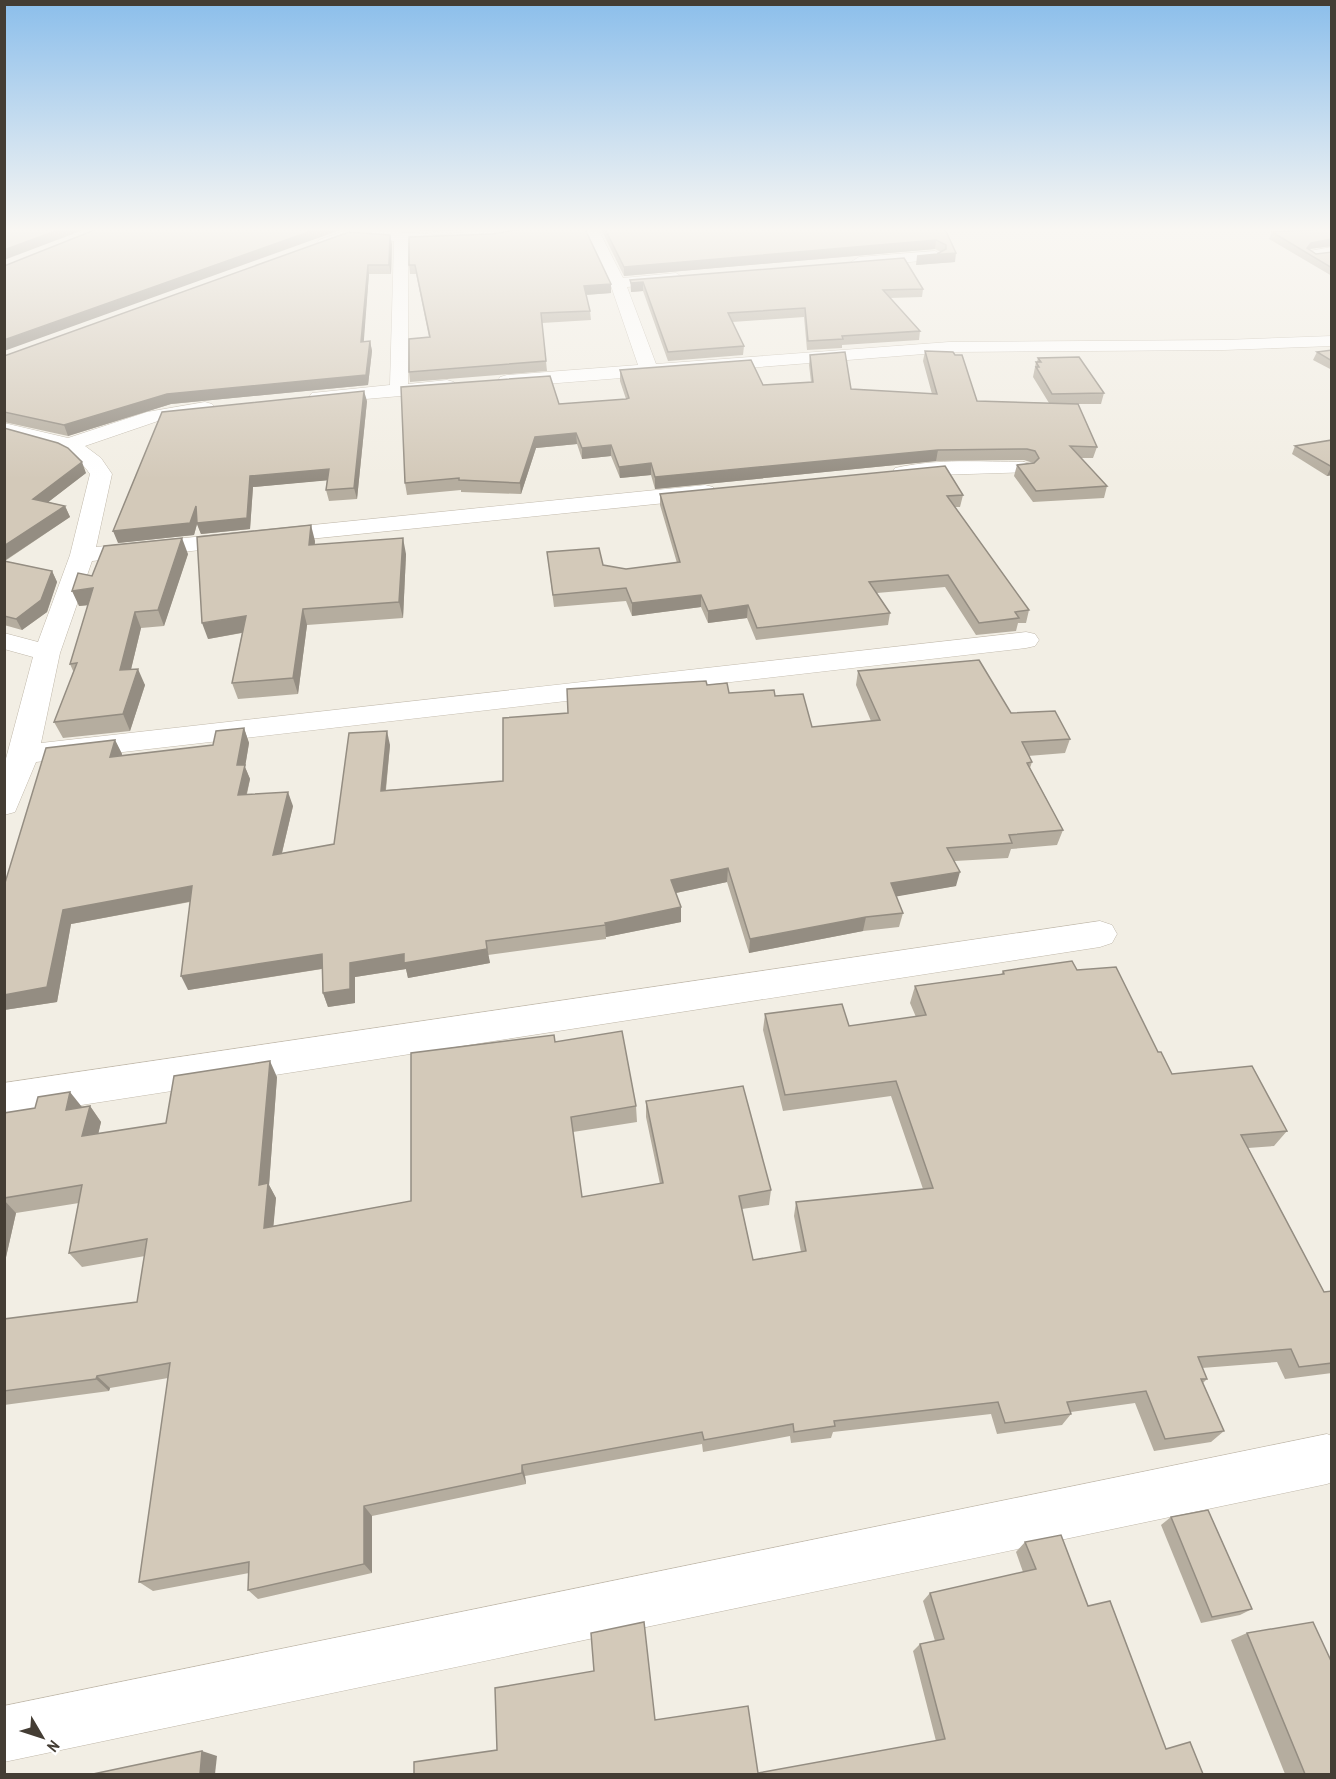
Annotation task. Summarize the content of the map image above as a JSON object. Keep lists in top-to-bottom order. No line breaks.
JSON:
{"north":"bottom right"}
